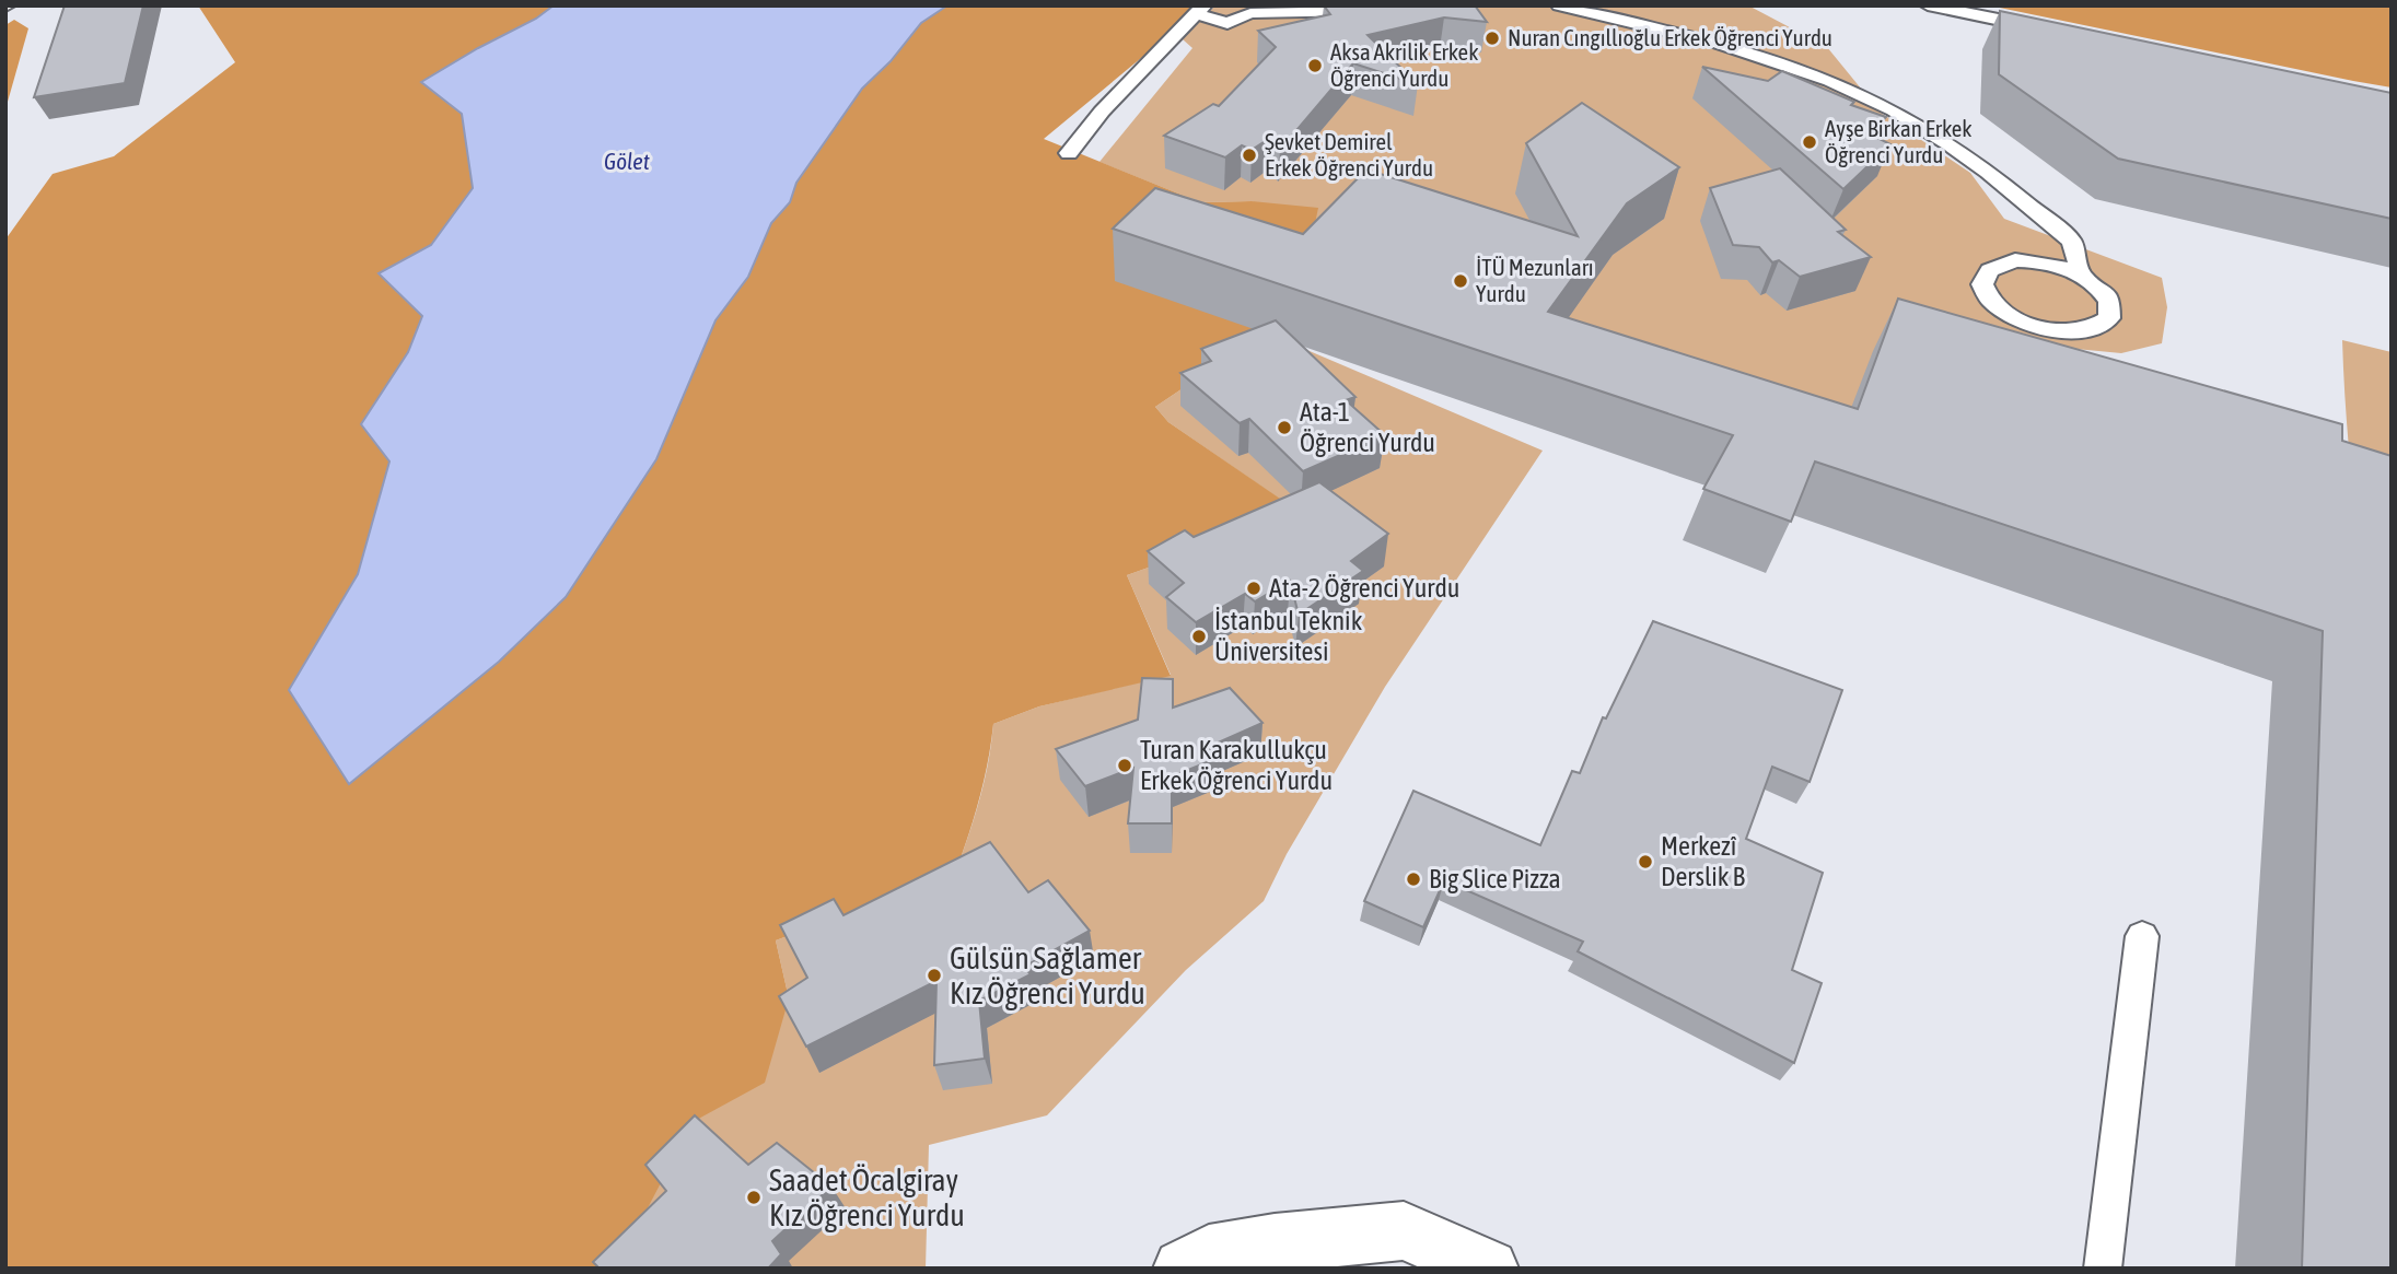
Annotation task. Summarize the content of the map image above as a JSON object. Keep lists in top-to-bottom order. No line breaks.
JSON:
{"water":["Gölet"],"places":["Nuran Cıngıllıoğlu Erkek Öğrenci Yurdu","Aksa Akrilik Erkek Öğrenci Yurdu","Ayşe Birkan Erkek Öğrenci Yurdu","Şevket Demirel Erkek Öğrenci Yurdu","İTÜ Mezunları Yurdu","Ata-1 Öğrenci Yurdu","Ata-2 Öğrenci Yurdu","İstanbul Teknik Üniversitesi","Turan Karakullukçu Erkek Öğrenci Yurdu","Merkezî Derslik B","Big Slice Pizza","Gülsün Sağlamer Kız Öğrenci Yurdu","Saadet Öcalgiray Kız Öğrenci Yurdu"]}
